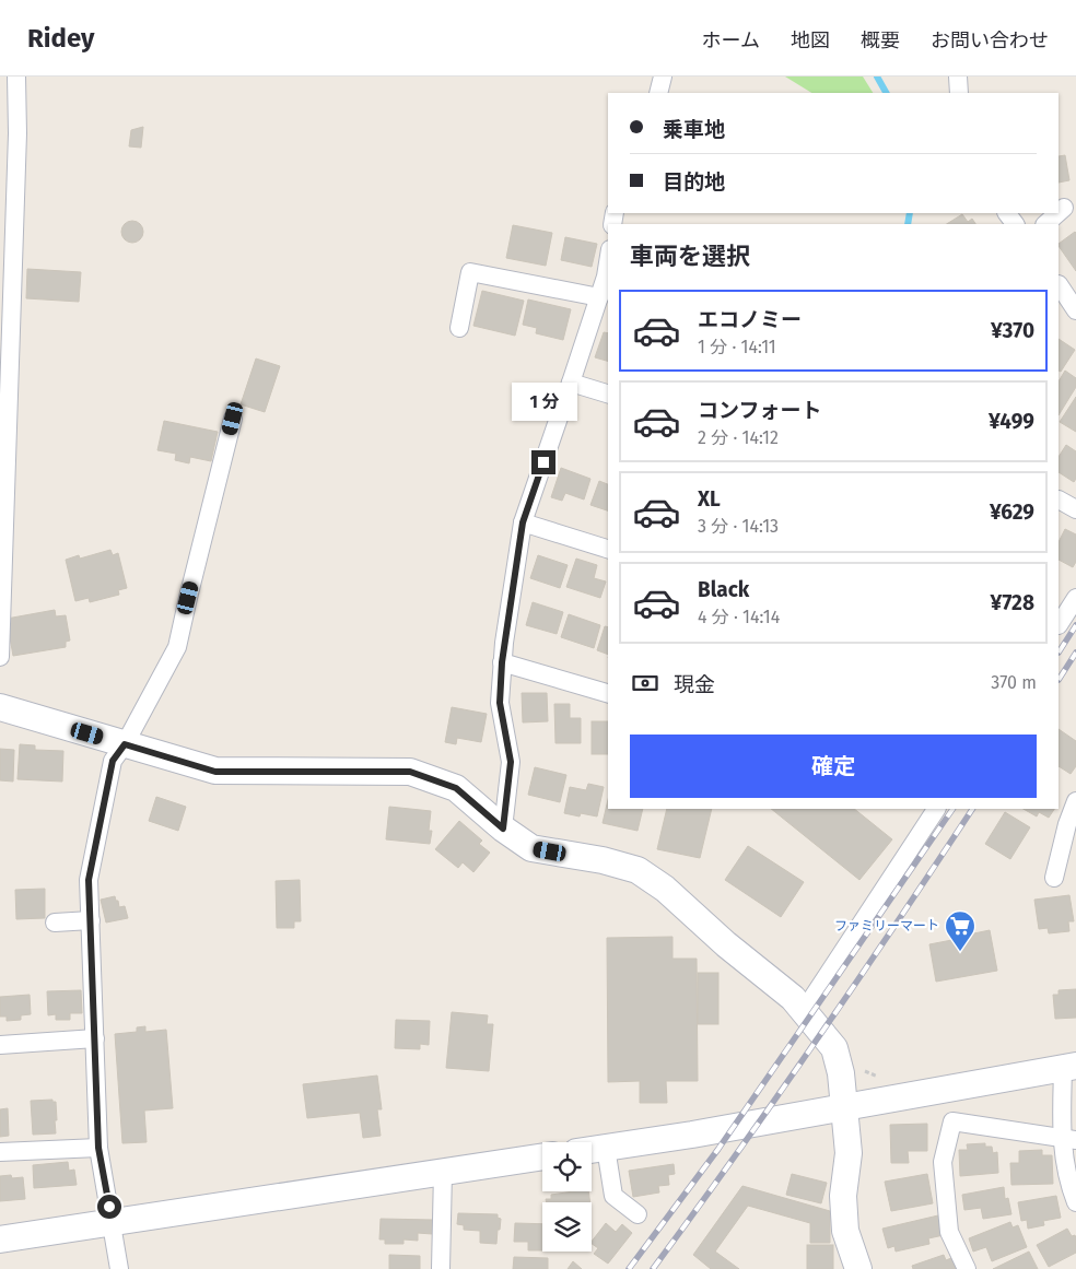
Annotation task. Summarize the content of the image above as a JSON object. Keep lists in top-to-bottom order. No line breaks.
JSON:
{"places":{"supermarket":["ファミリーマート"]},"page":{"header":"Ridey","nav":["ホーム","地図","概要","お問い合わせ"],"banner":["乗車地","目的地"],"heading":"車両を選択","list":[{"name":"エコノミー","note":"1 分 · 14:11","value":"¥370"},{"name":"コンフォート","note":"2 分 · 14:12","value":"¥499"},{"name":"XL","note":"3 分 · 14:13","value":"¥629"},{"name":"Black","note":"4 分 · 14:14","value":"¥728"}],"bubble":"1 分","pay":["現金","370 m"],"buttons":"確定"}}
